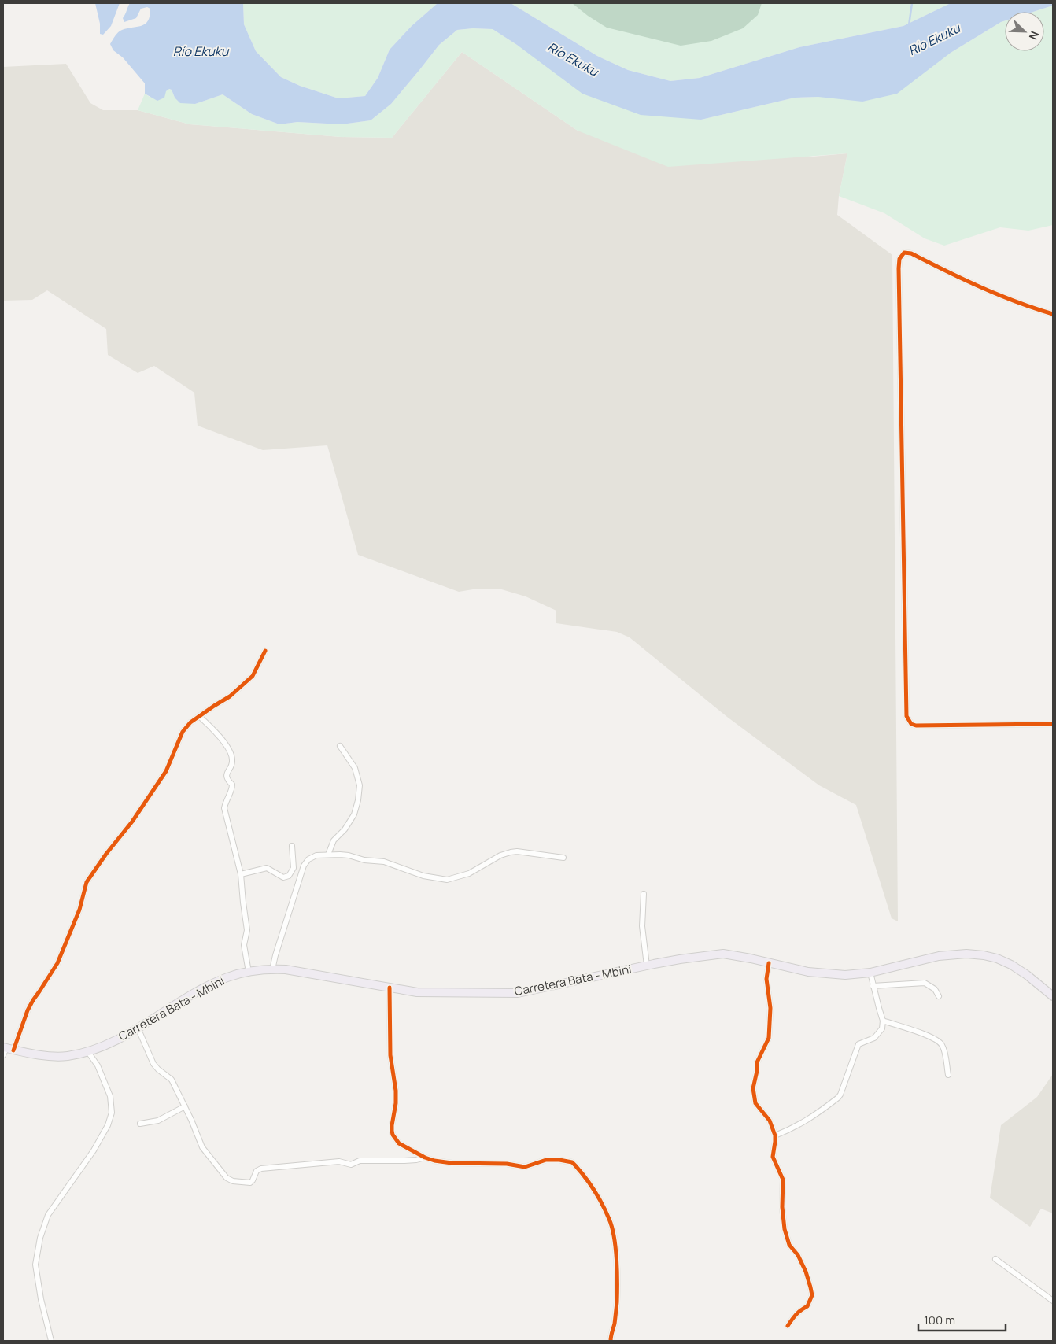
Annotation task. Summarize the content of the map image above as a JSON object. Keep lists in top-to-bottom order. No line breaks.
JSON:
{"streets":{"main road":["Carretera Bata - Mbini"]},"water":["Río Ekuku"],"scale_bar":"100 m","north":"bottom right"}
